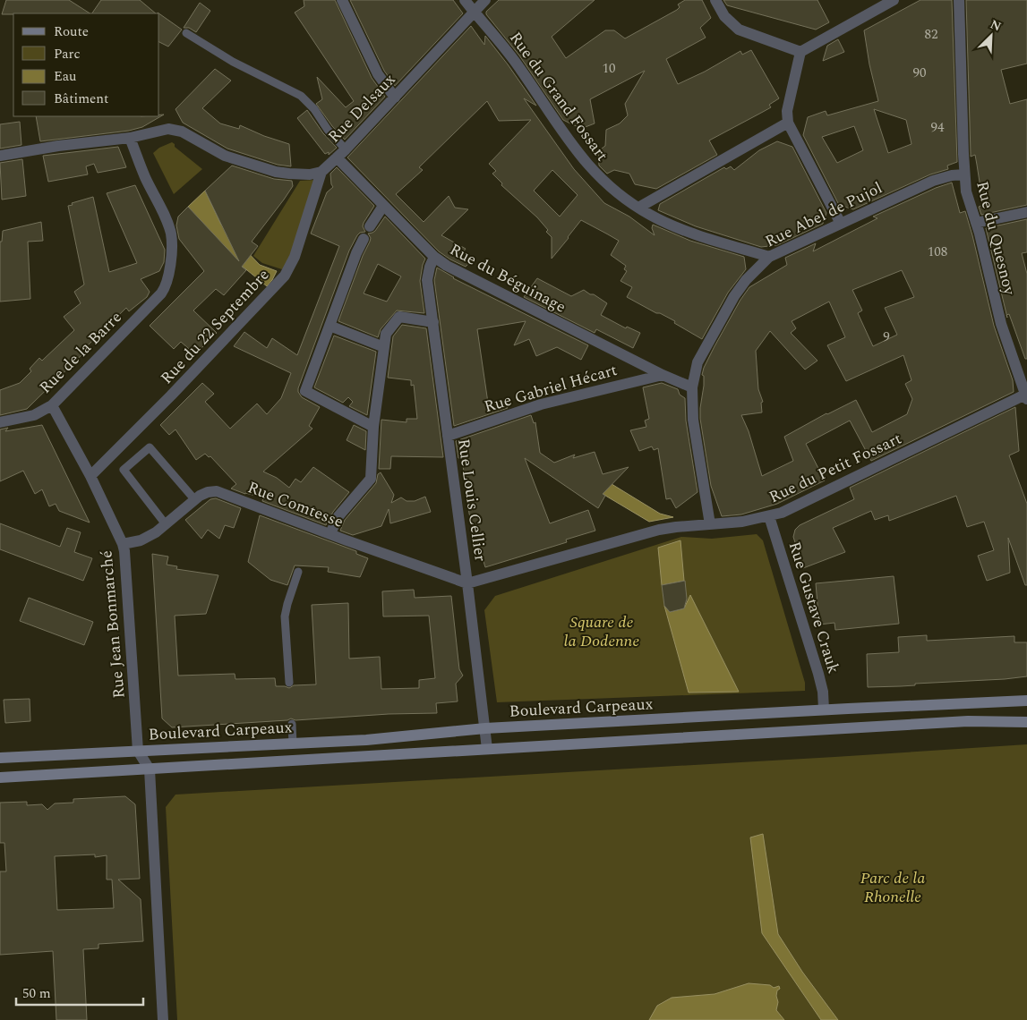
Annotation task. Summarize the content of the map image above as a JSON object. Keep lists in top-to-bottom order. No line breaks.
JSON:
{"streets":{"main road":["Boulevard Carpeaux"],"street":["Rue du Grand Fossart","Rue Delsaux","Rue Abel de Pujol","Rue du Quesnoy","Rue du Béguinage","Rue du 22 Septembre","Rue de la Barre","Rue Gabriel Hécart","Rue du Petit Fossart","Rue Louis Cellier","Rue Comtesse","Rue Gustave Crauk","Rue Jean Bonmarché"]},"crossings":[["Rue du Grand Fossart","Rue Delsaux"],["Rue du Grand Fossart","Rue Abel de Pujol"],["Rue Delsaux","Rue du Béguinage"],["Rue Delsaux","Rue du 22 Septembre"],["Rue Abel de Pujol","Rue du Quesnoy"],["Rue Abel de Pujol","Rue du Béguinage"],["Rue Abel de Pujol","Rue du Petit Fossart"],["Rue du Quesnoy","Rue du Petit Fossart"],["Rue du Béguinage","Rue Gabriel Hécart"],["Rue du Béguinage","Rue Louis Cellier"],["Rue du 22 Septembre","Rue Jean Bonmarché"],["Rue de la Barre","Rue Jean Bonmarché"],["Rue Gabriel Hécart","Rue Louis Cellier"],["Rue du Petit Fossart","Rue Louis Cellier"],["Rue du Petit Fossart","Rue Comtesse"],["Rue du Petit Fossart","Rue Gustave Crauk"],["Rue Louis Cellier","Rue Comtesse"],["Rue Louis Cellier","Boulevard Carpeaux"],["Rue Comtesse","Rue Jean Bonmarché"],["Rue Gustave Crauk","Boulevard Carpeaux"],["Rue Jean Bonmarché","Boulevard Carpeaux"]],"parks":["Square de la Dodenne","Parc de la Rhonelle"],"house_numbers":["82","10","90","94","108","9"],"legend":["Route","Parc","Eau","Bâtiment"],"scale_bar":"50 m","north":"top right"}
